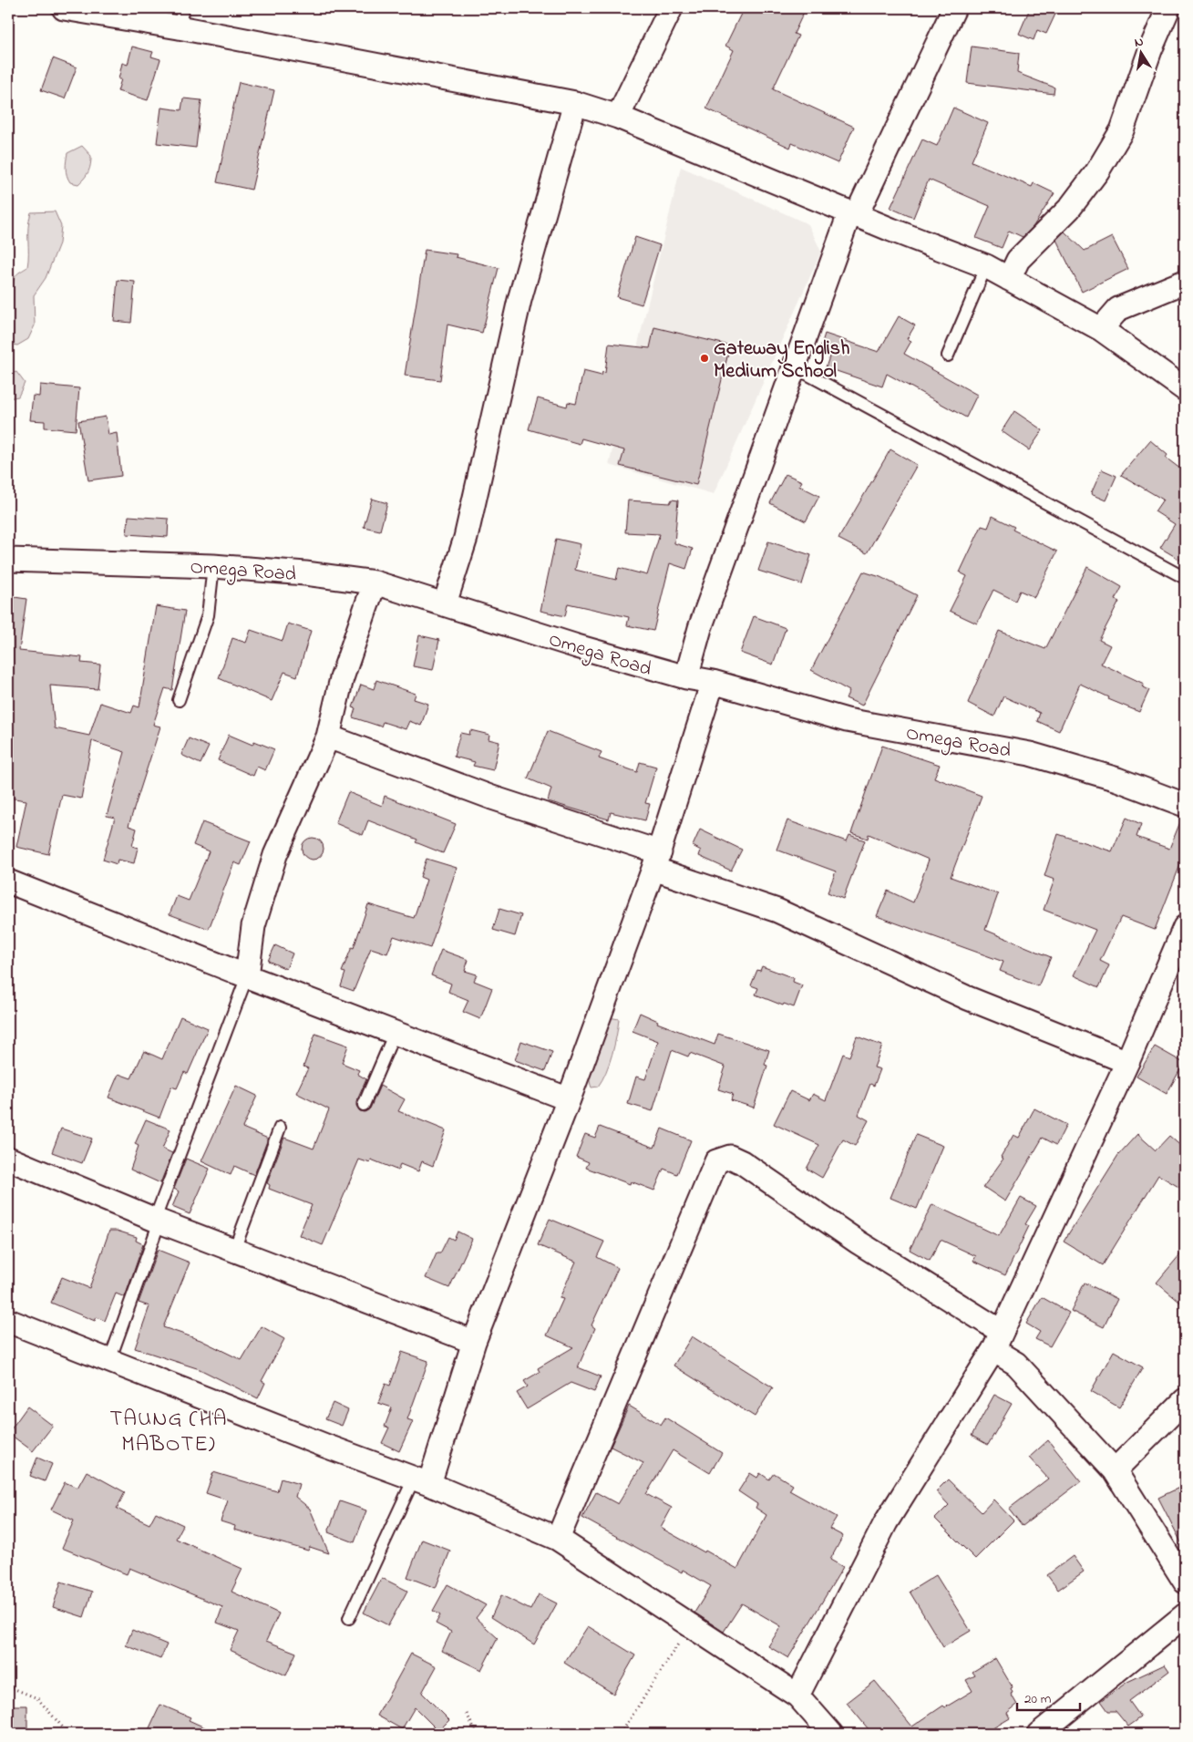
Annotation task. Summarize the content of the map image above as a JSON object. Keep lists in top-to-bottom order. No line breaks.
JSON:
{"streets":{"street":["Omega Road"]},"districts":["TAUNG (HA MABOTE)"],"places":["Gateway English Medium School"],"scale_bar":"20 m","north":"top"}
